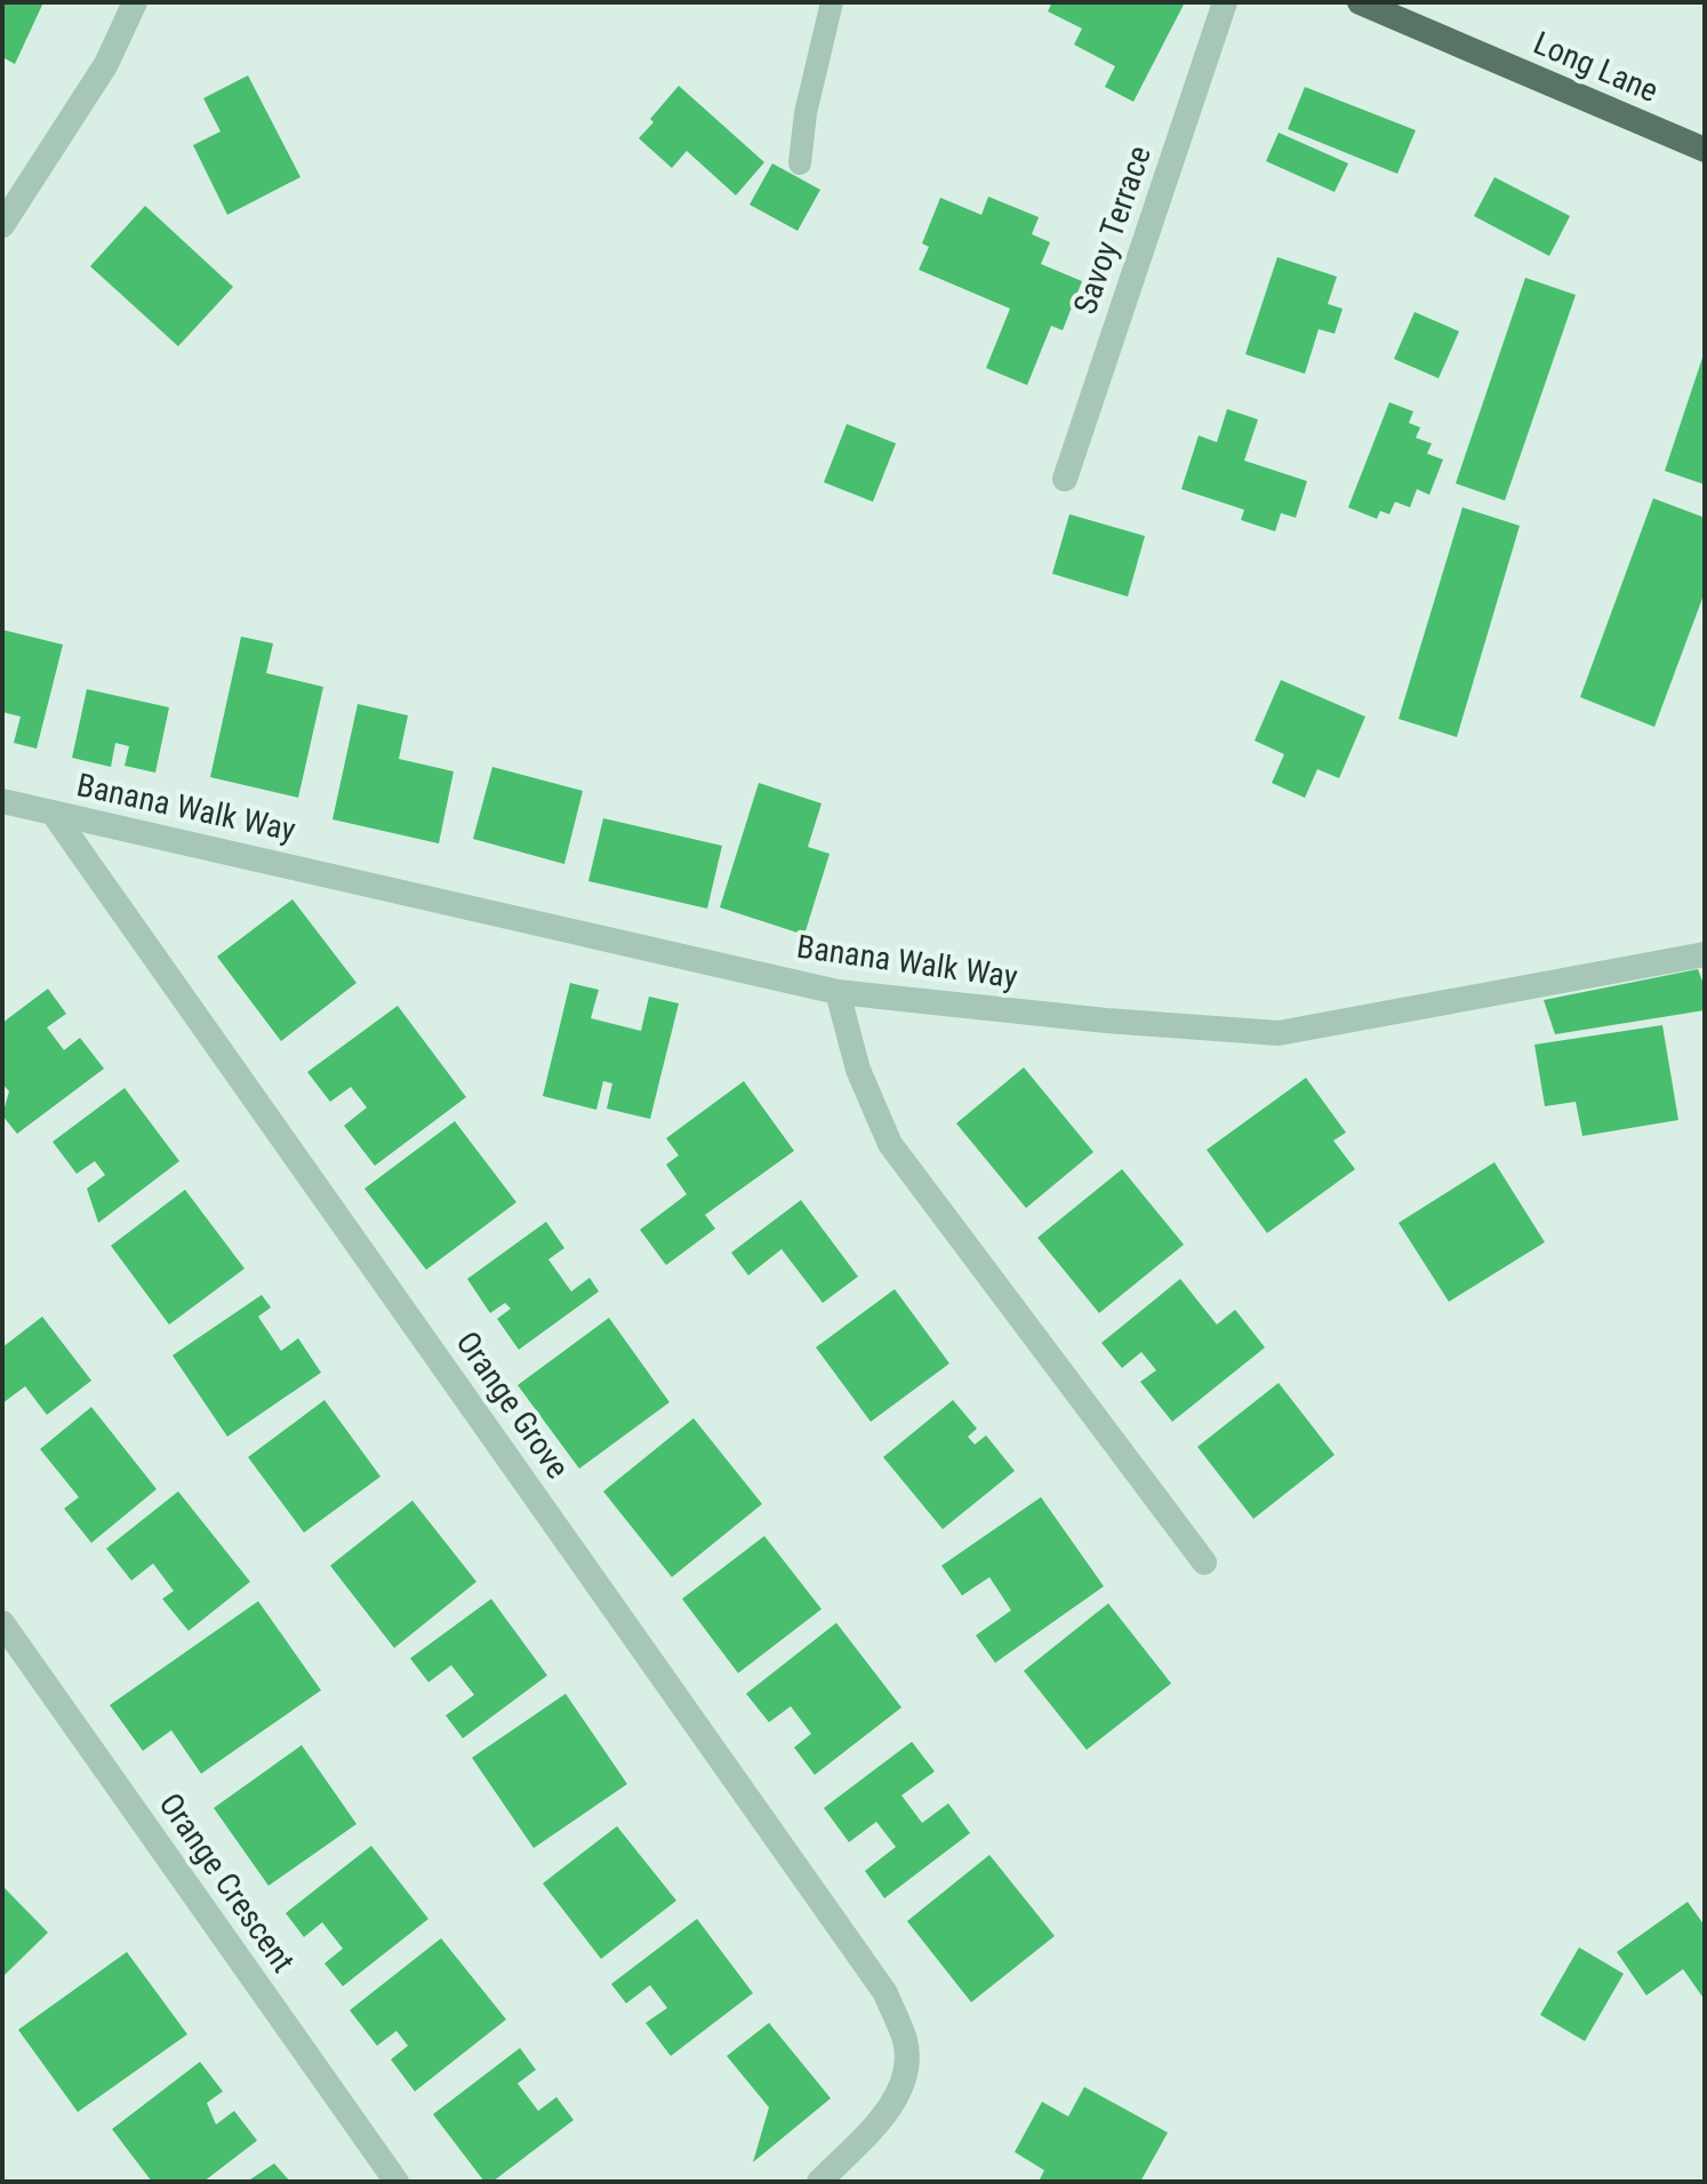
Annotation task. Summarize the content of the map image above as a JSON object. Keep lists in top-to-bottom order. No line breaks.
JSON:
{"streets":{"main road":["Long Lane"],"street":["Savoy Terrace","Banana Walk Way","Orange Grove","Orange Crescent"]},"crossings":[["Banana Walk Way","Orange Grove"]]}
